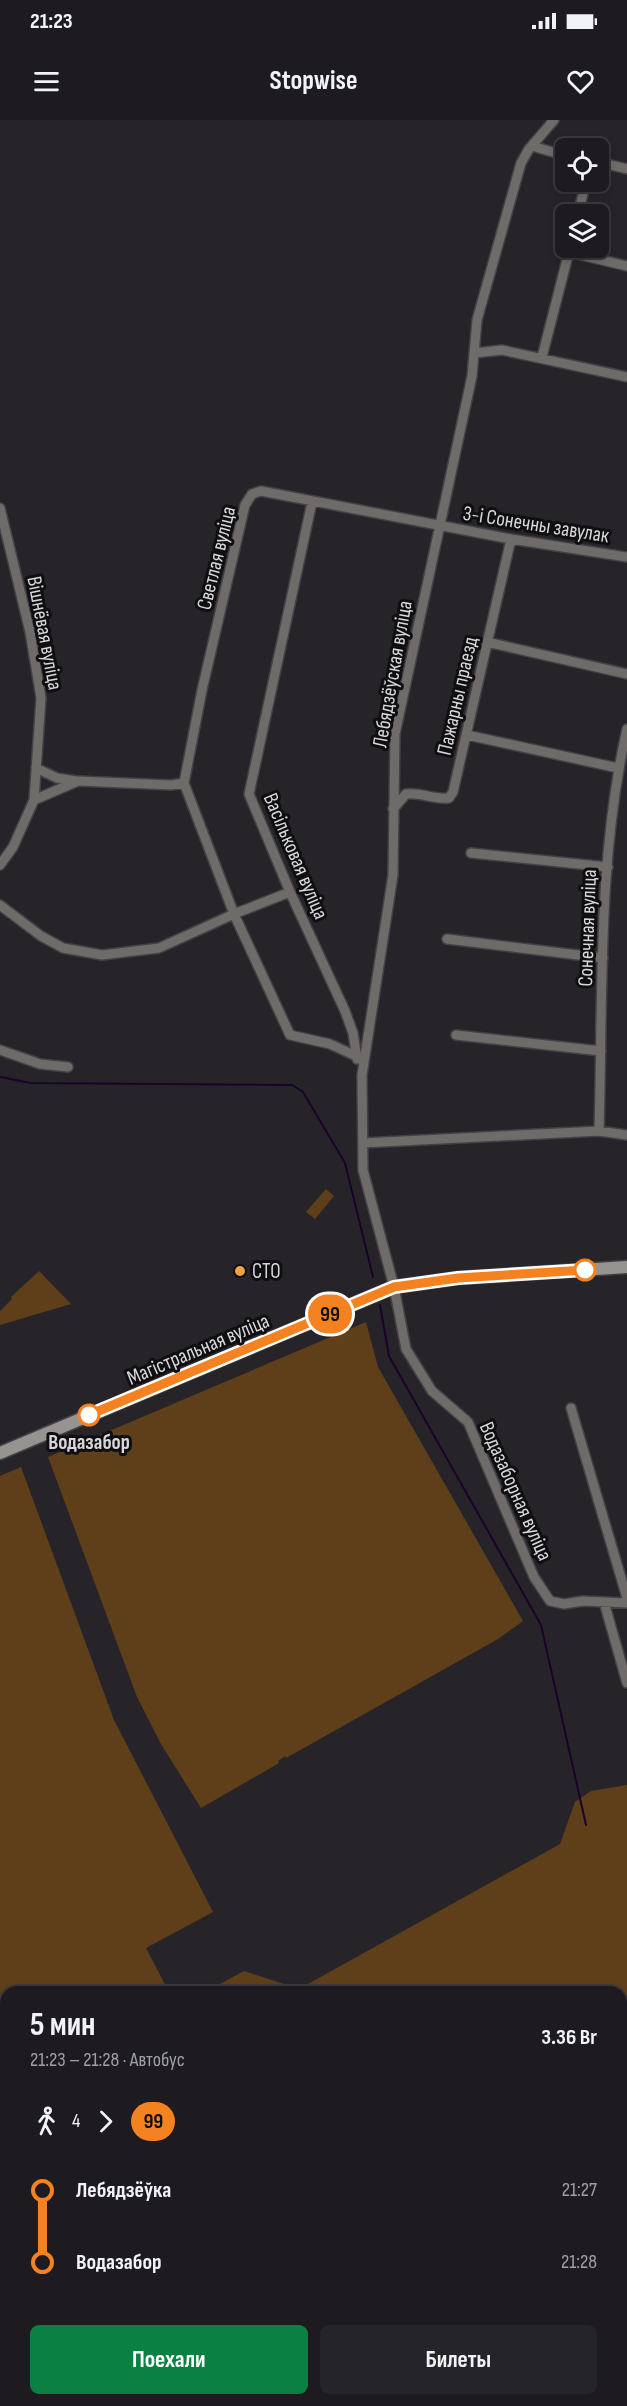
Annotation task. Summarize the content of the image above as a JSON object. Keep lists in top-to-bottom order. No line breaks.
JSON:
{"streets":{"main road":["Магістральная вуліца"],"street":["3-і Сонечны завулак","Светлая вуліца","Вішнёвая вуліца","Лебядзёўская вуліца","Пажарны праезд","Васільковая вуліца","Сонечная вуліца","Водазаборная вуліца"]},"crossings":[["3-і Сонечны завулак","Светлая вуліца"],["3-і Сонечны завулак","Лебядзёўская вуліца"],["3-і Сонечны завулак","Пажарны праезд"],["Светлая вуліца","Лебядзёўская вуліца"],["Светлая вуліца","Васільковая вуліца"],["Лебядзёўская вуліца","Пажарны праезд"],["Лебядзёўская вуліца","Васільковая вуліца"],["Лебядзёўская вуліца","Магістральная вуліца"],["Лебядзёўская вуліца","Водазаборная вуліца"],["Магістральная вуліца","Водазаборная вуліца"]],"places":["СТО","Водазабор"],"lines":["bus line 99"],"page":{"status":"21:23","header":"Stopwise","on_map":"99","heading":["5 мин","21:23 – 21:28 · Автобус","3.36 Br"],"legs":["4","99"],"list":[{"name":"Лебядзёўка","value":"21:27"},{"name":"Водазабор","value":"21:28"}],"buttons":["Поехали","Билеты"]}}
